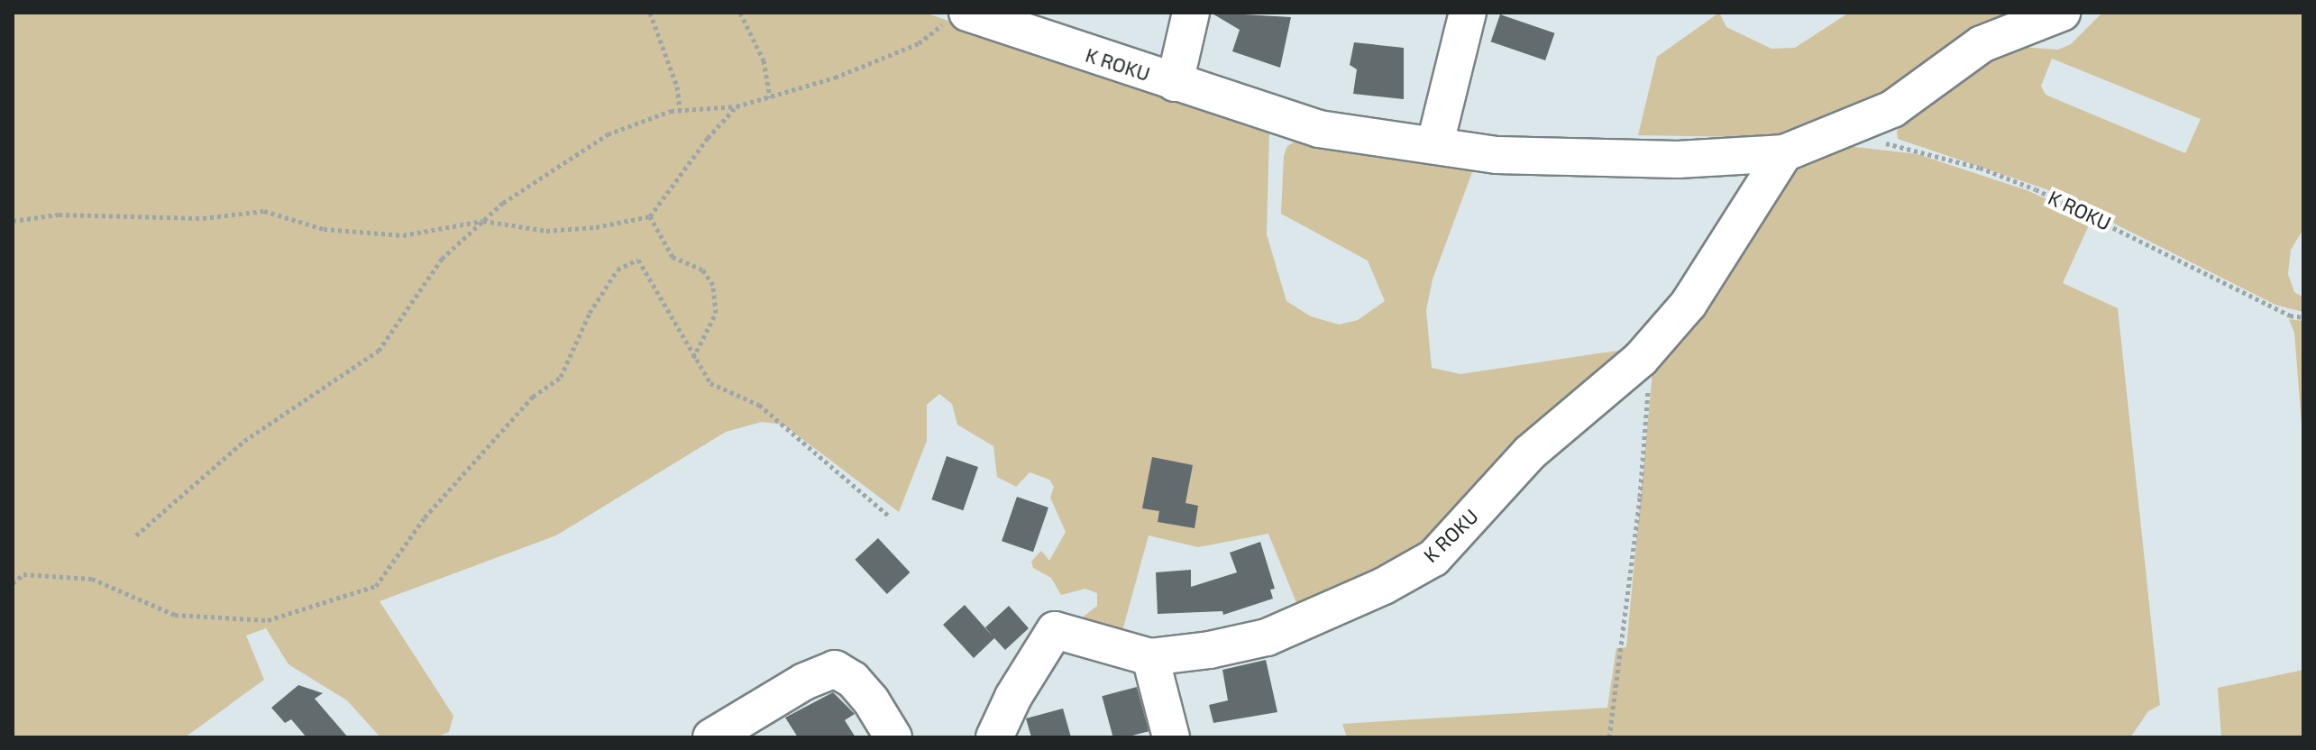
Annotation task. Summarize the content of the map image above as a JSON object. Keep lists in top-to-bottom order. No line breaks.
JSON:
{"streets":{"street":["K ROKU"]}}
